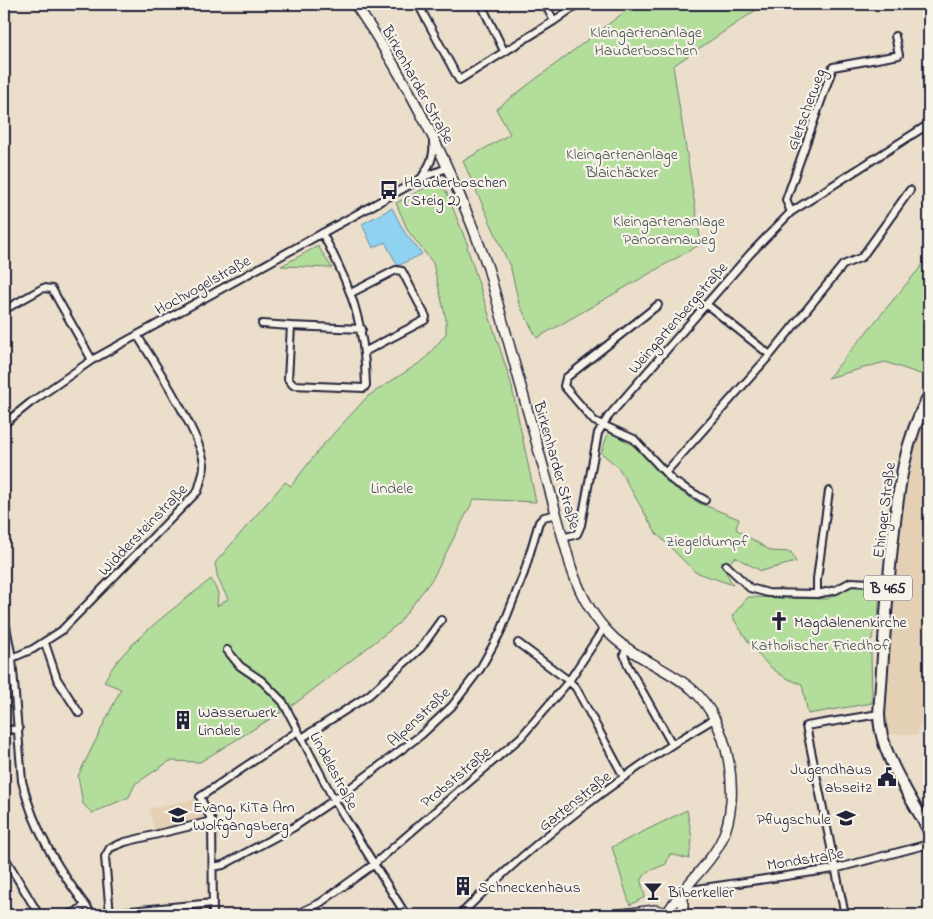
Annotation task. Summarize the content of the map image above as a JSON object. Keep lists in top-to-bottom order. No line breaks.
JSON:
{"streets":{"main road":["Birkenharder Straße","Ehinger Straße","B 465"],"street":["Gletscherweg","Hochvogelstraße","Weingartenbergstraße","Widdersteinstraße","Alpenstraße","Lindelestraße","Probststraße","Gartenstraße","Mondstraße"]},"crossings":[["Birkenharder Straße","Hochvogelstraße"],["Birkenharder Straße","Weingartenbergstraße"],["Birkenharder Straße","Alpenstraße"],["Birkenharder Straße","Probststraße"],["Birkenharder Straße","Gartenstraße"],["Birkenharder Straße","Mondstraße"],["Gletscherweg","Weingartenbergstraße"],["Hochvogelstraße","Widdersteinstraße"],["Alpenstraße","Lindelestraße"],["Lindelestraße","Probststraße"]],"parks":["Kleingartenanlage Hauderboschen","Kleingartenanlage Blaichäcker","Kleingartenanlage Panoramaweg","Lindele","Ziegeldumpf","Katholischer Friedhof"],"places":{"bus stop":["Hauderboschen (Steig 2)"],"church":["Magdalenenkirche"],"building":["Wasserwerk Lindele","Schneckenhaus"],"public building":["Jugendhaus abseitz"],"school or university":["Evang. KiTa Am Wolfgangsberg","Pflugschule"],"bar":["Biberkeller"]}}
